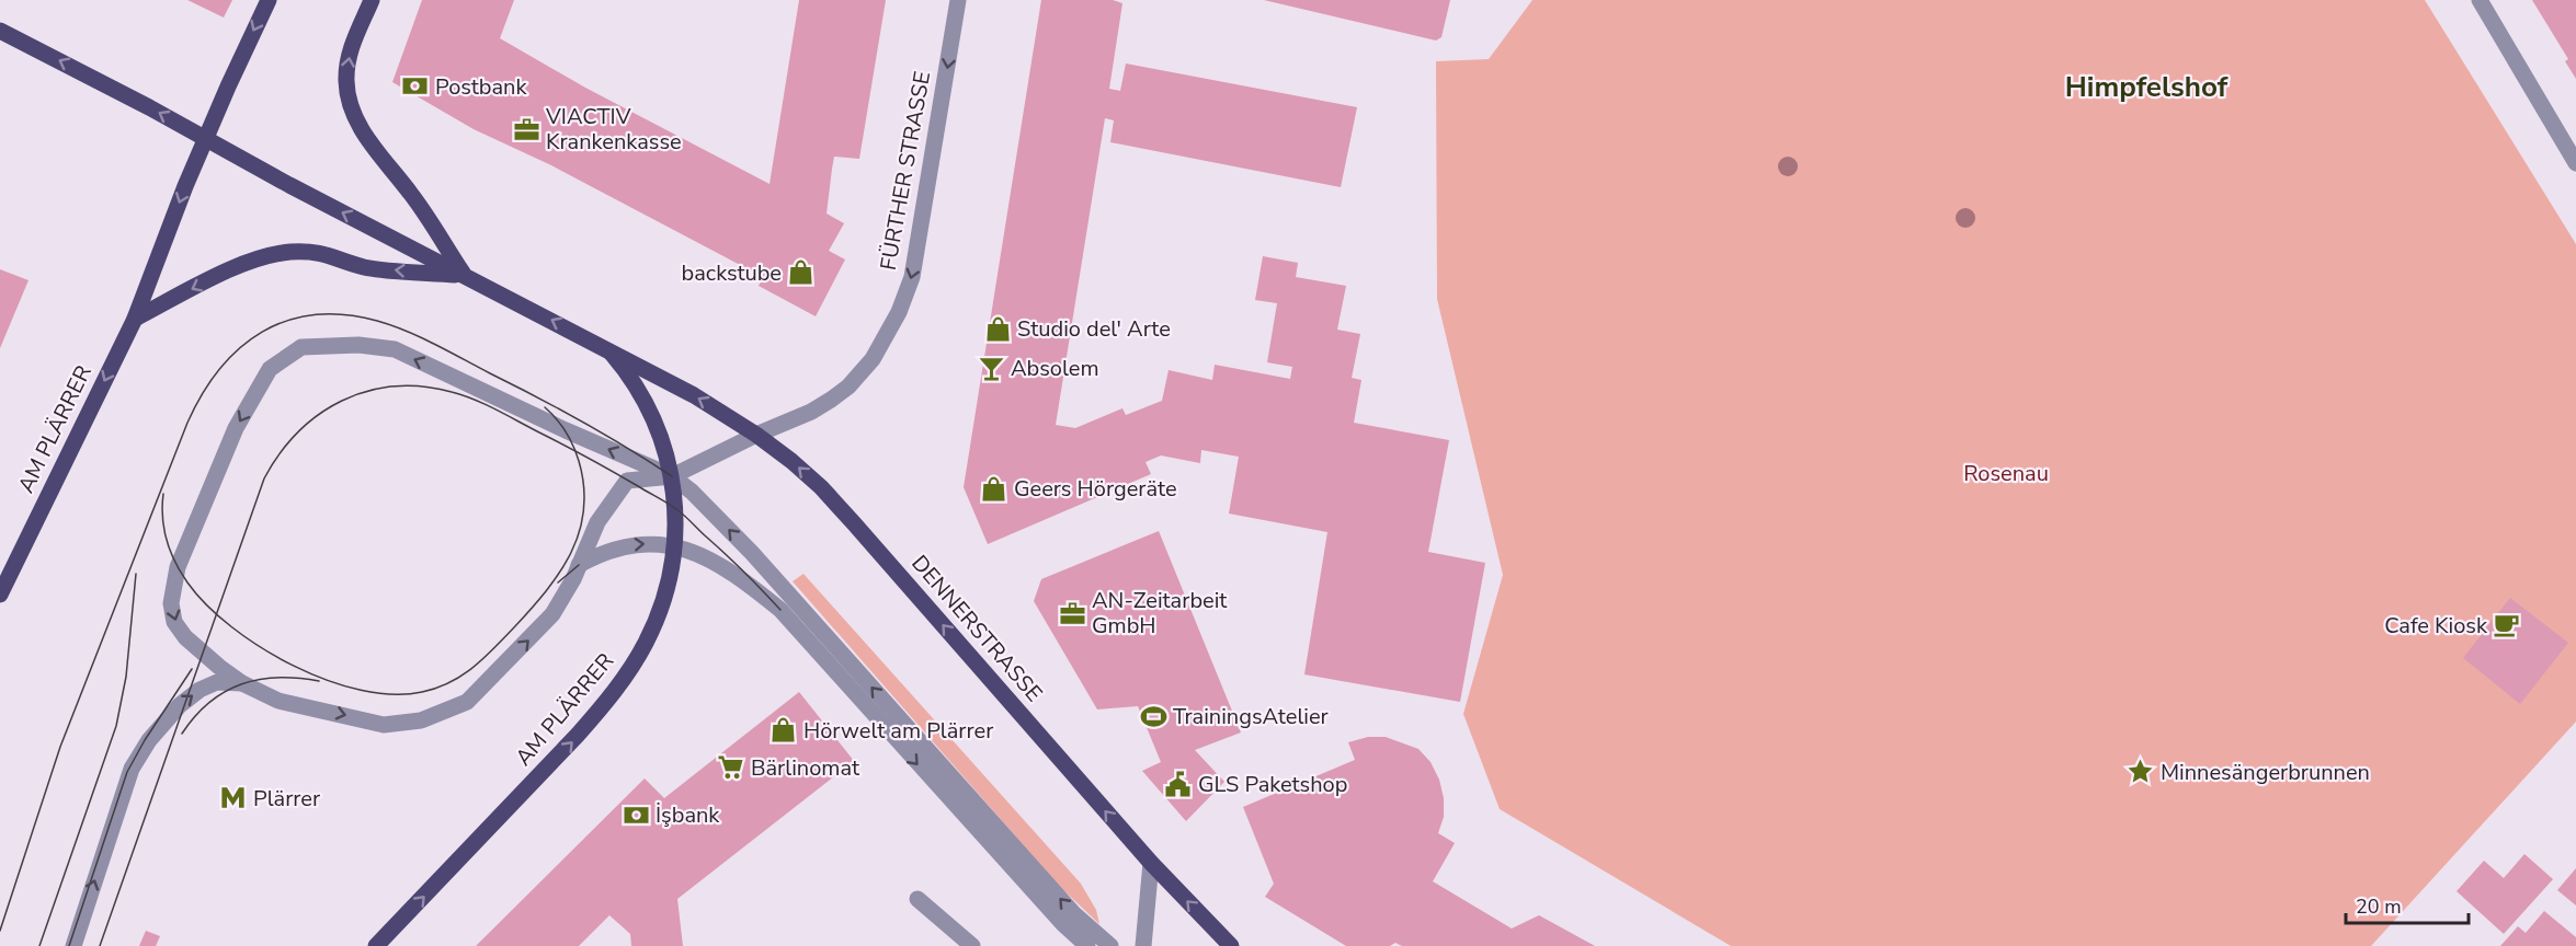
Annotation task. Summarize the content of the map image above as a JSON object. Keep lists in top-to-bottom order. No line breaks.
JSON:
{"streets":{"main road":["AM PLÄRRER","DENNERSTRASSE"],"street":["FÜRTHER STRASSE"]},"crossings":[["FÜRTHER STRASSE","AM PLÄRRER"],["FÜRTHER STRASSE","DENNERSTRASSE"],["AM PLÄRRER","DENNERSTRASSE"]],"one_way":["FÜRTHER STRASSE","DENNERSTRASSE"],"districts":["Himpfelshof"],"parks":["Rosenau"],"places":{"bank":["Postbank","İşbank"],"office":["VIACTIV Krankenkasse","AN-Zeitarbeit GmbH"],"shop":["backstube","Studio del' Arte","Geers Hörgeräte","Hörwelt am Plärrer"],"bar":["Absolem"],"cafe":["Cafe Kiosk"],"sports":["TrainingsAtelier"],"supermarket":["Bärlinomat"],"place":["Minnesängerbrunnen"],"public building":["GLS Paketshop"],"metro station":["Plärrer"]},"scale_bar":"20 m"}
